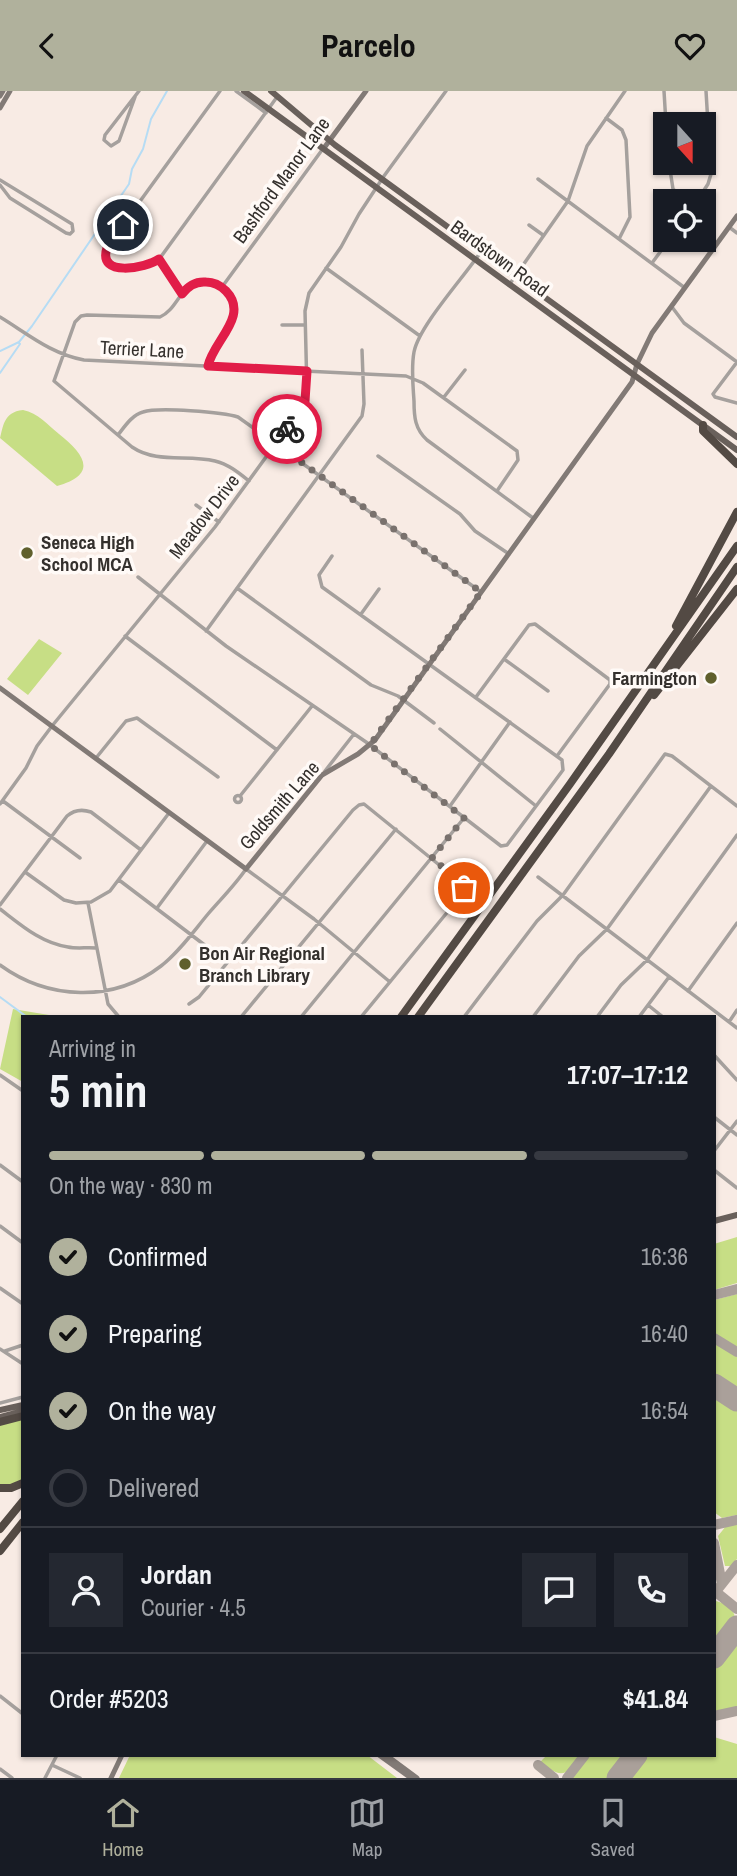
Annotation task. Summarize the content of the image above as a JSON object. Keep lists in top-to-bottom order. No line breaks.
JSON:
{"streets":{"main road":["Bardstown Road"],"street":["Bashford Manor Lane","Terrier Lane","Meadow Drive","Goldsmith Lane"]},"crossings":[["Bashford Manor Lane","Bardstown Road"],["Bardstown Road","Meadow Drive"],["Bardstown Road","Goldsmith Lane"],["Terrier Lane","Meadow Drive"],["Meadow Drive","Goldsmith Lane"]],"places":["Seneca High School MCA","Farmington","Bon Air Regional Branch Library"],"north":"bottom","page":{"header":"Parcelo","heading":["5 min","Arriving in","17:07–17:12"],"panel":["Jordan","Courier · 4.5","Order #5203","$41.84"],"bar":"On the way · 830 m","list":[["Confirmed","16:36"],["Preparing","16:40"],["On the way","16:54"],"Delivered"],"tabs":["Home","Map","Saved"]}}
